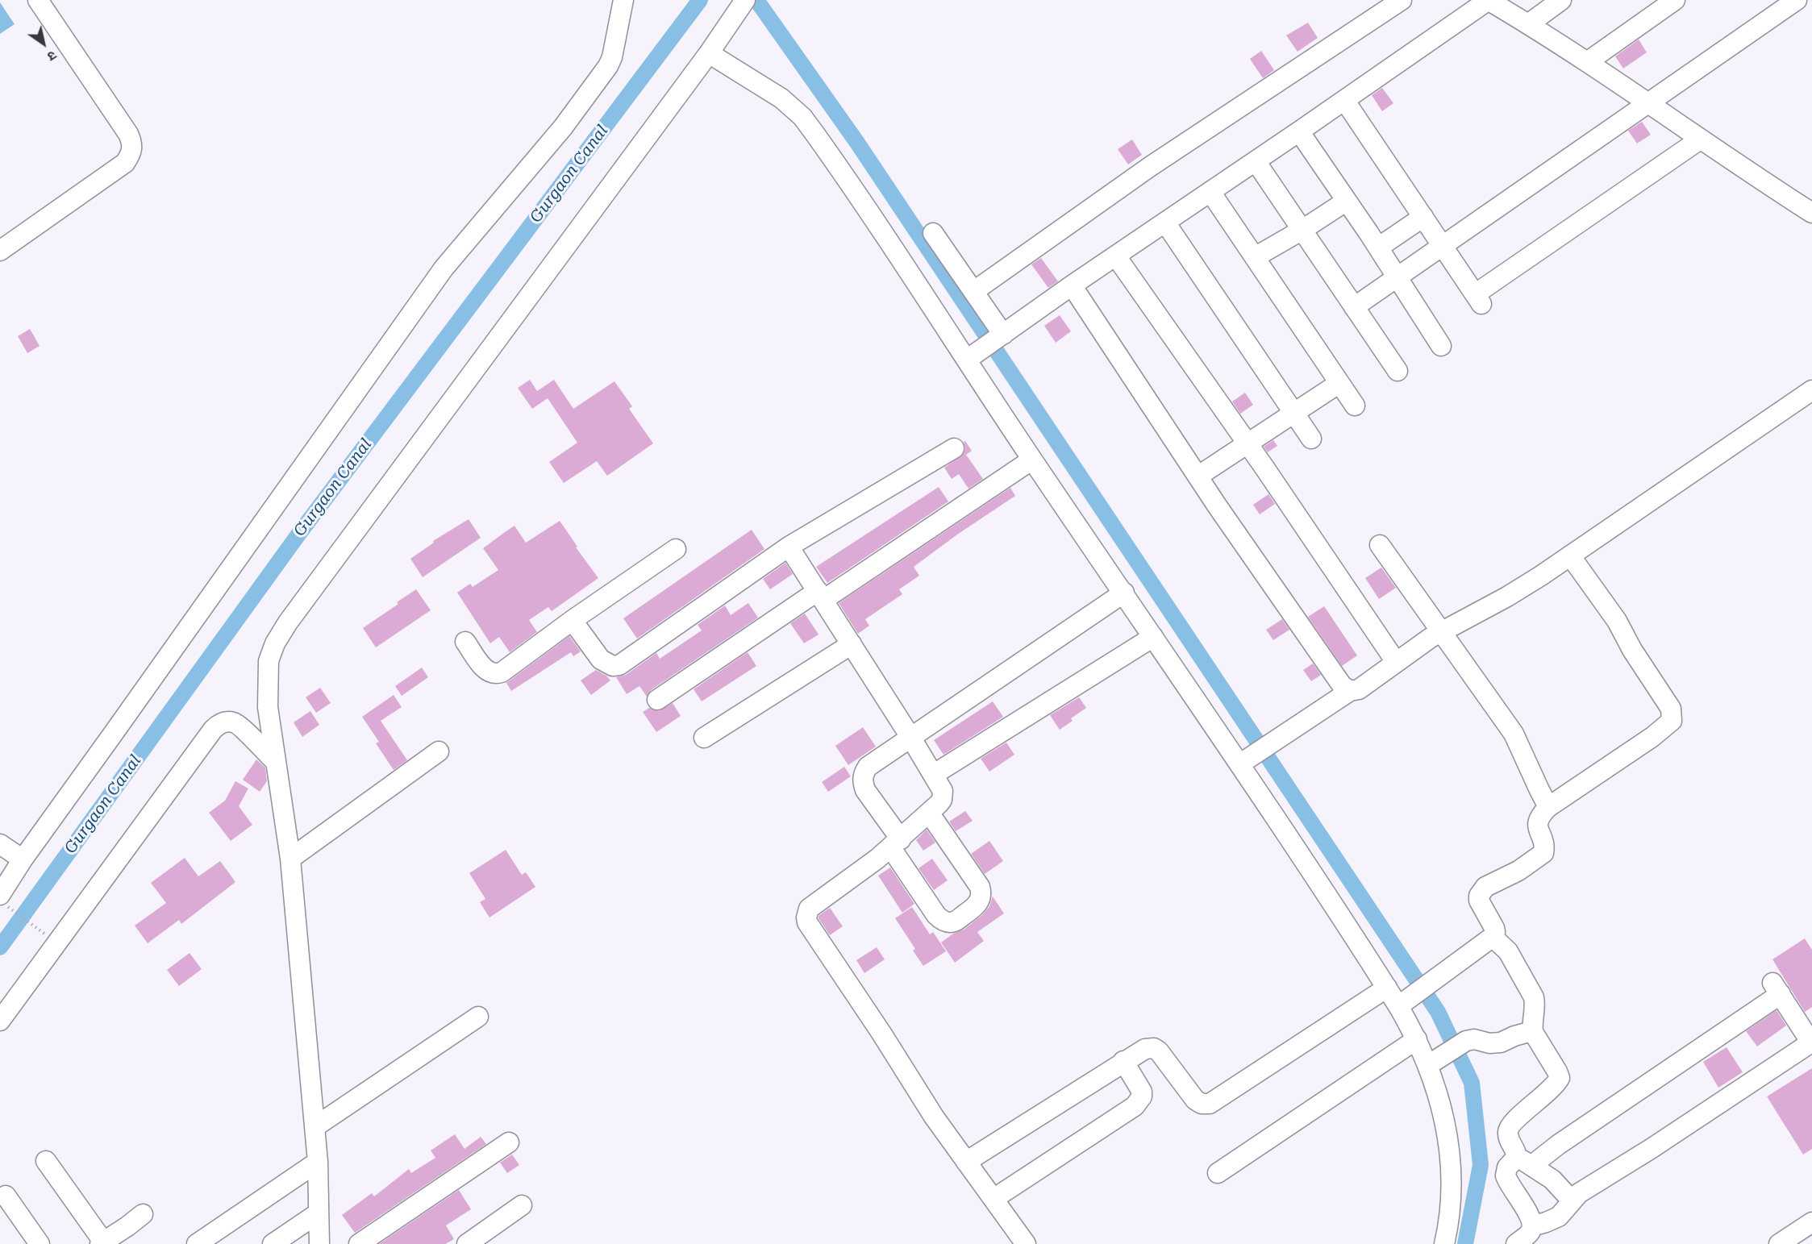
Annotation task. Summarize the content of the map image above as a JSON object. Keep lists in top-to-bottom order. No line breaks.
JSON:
{"water":["Gurgaon Canal"],"north":"bottom right"}
